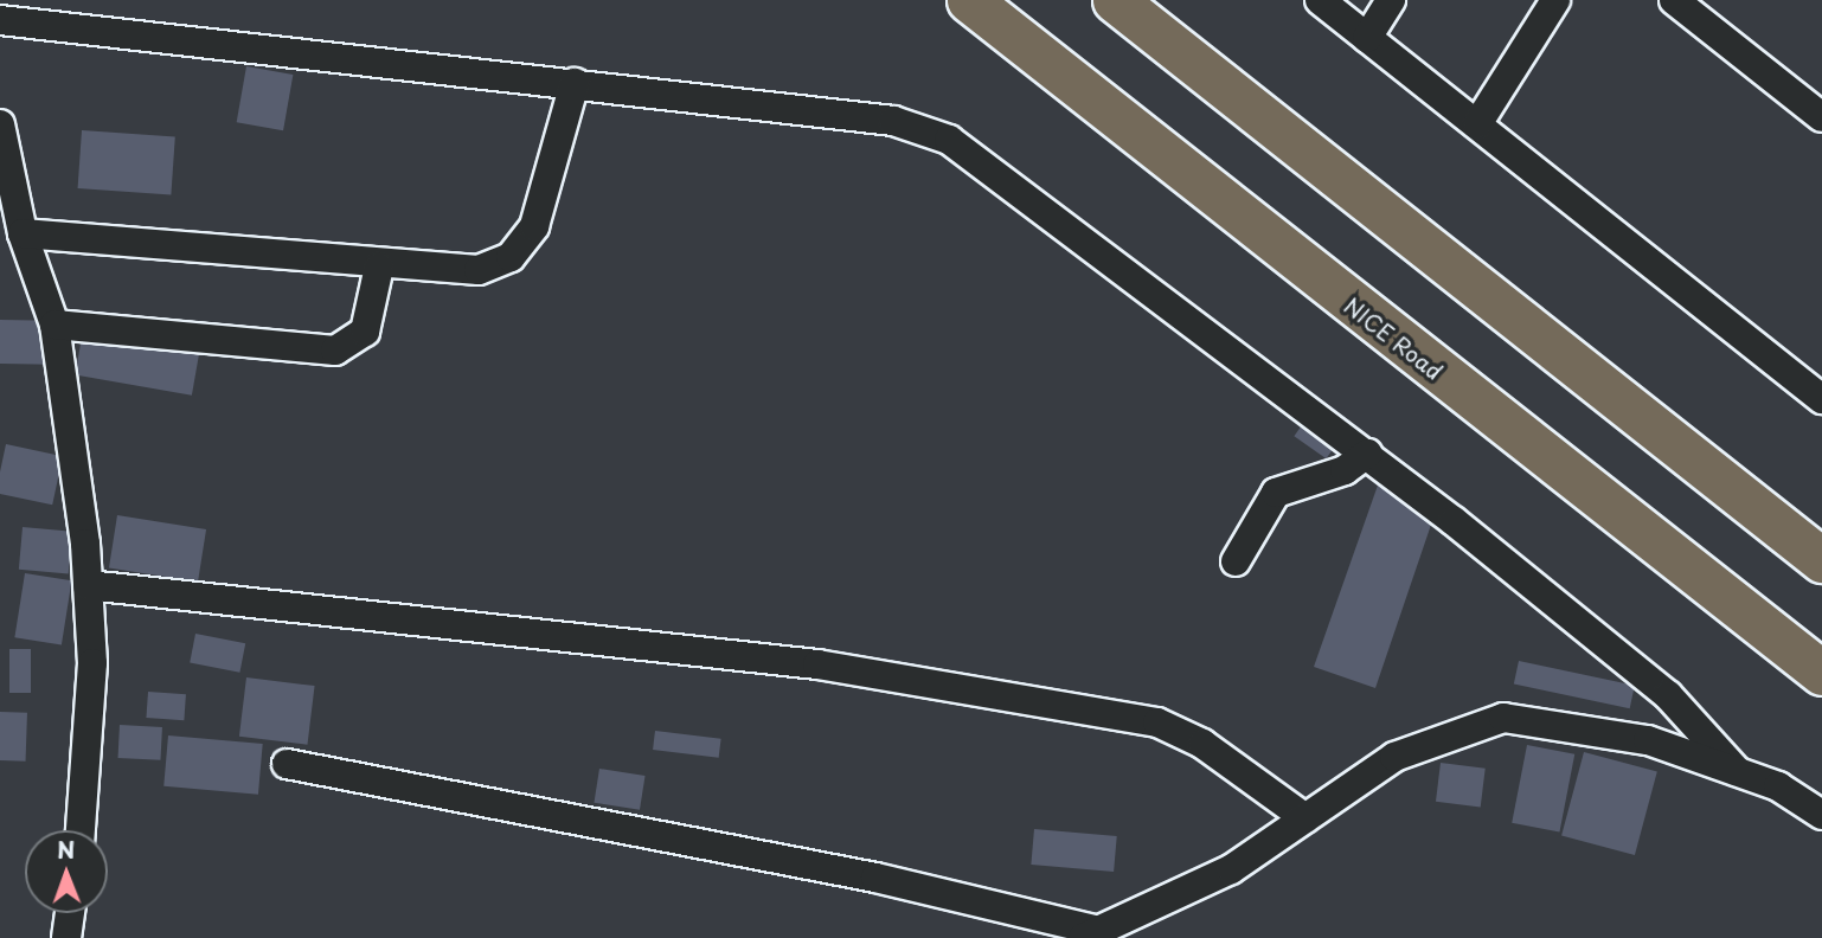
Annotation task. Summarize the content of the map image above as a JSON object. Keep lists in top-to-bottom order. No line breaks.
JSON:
{"streets":{"highway":["NICE Road"]},"north":"top"}
